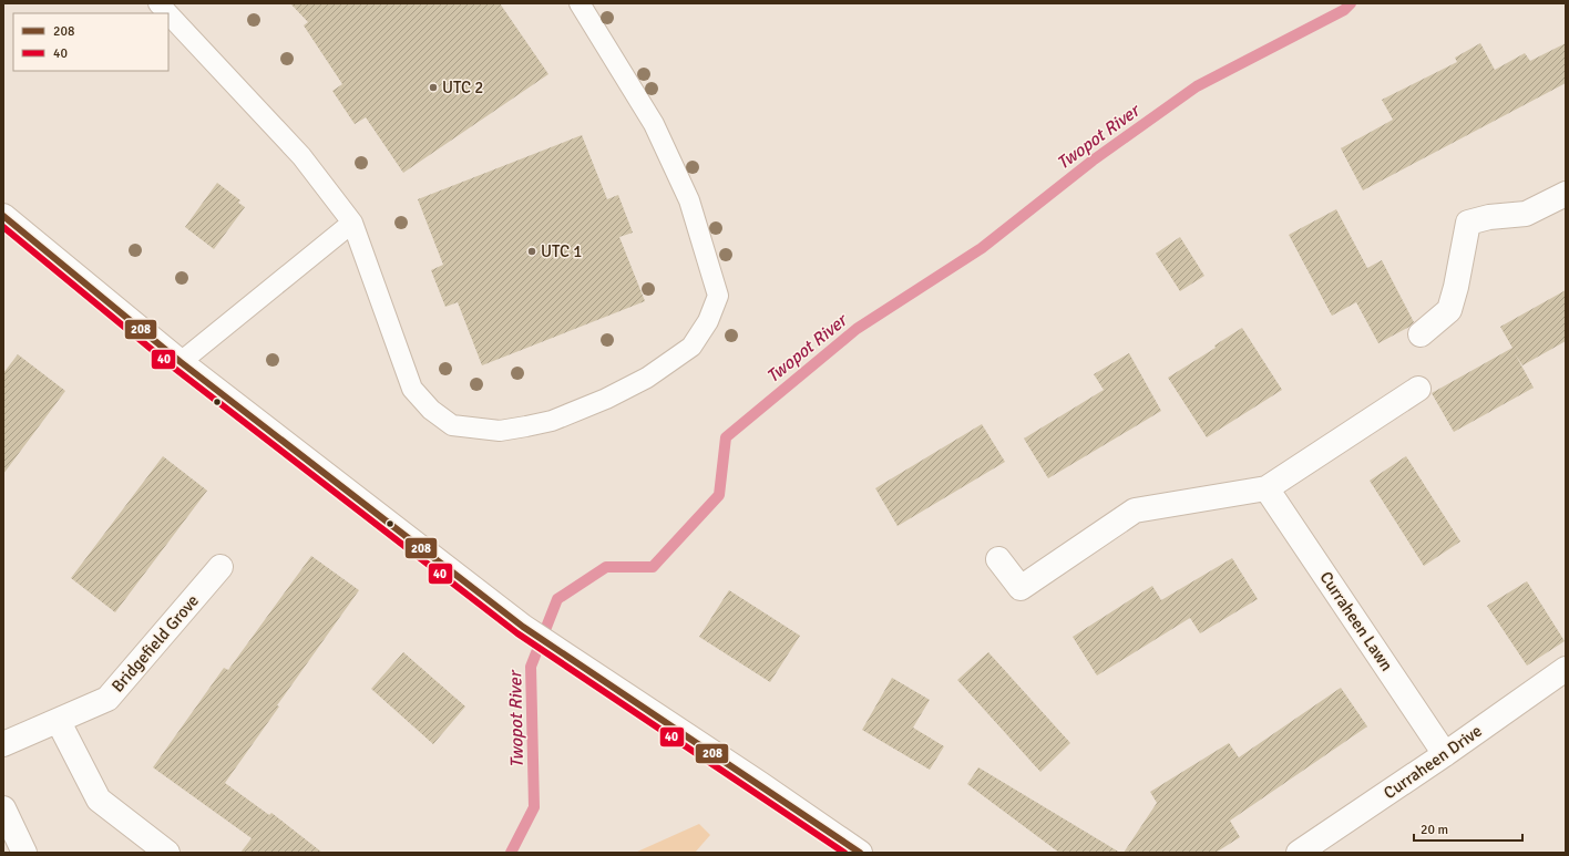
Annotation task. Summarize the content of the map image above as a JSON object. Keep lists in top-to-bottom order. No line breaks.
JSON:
{"streets":{"street":["Curraheen Lawn","Bridgefield Grove","Curraheen Drive"]},"crossings":[["Curraheen Lawn","Curraheen Drive"]],"water":["Twopot River"],"places":["UTC 2","UTC 1"],"lines":["transit line 208","transit line 40"],"legend":["208","40"],"scale_bar":"20 m"}
